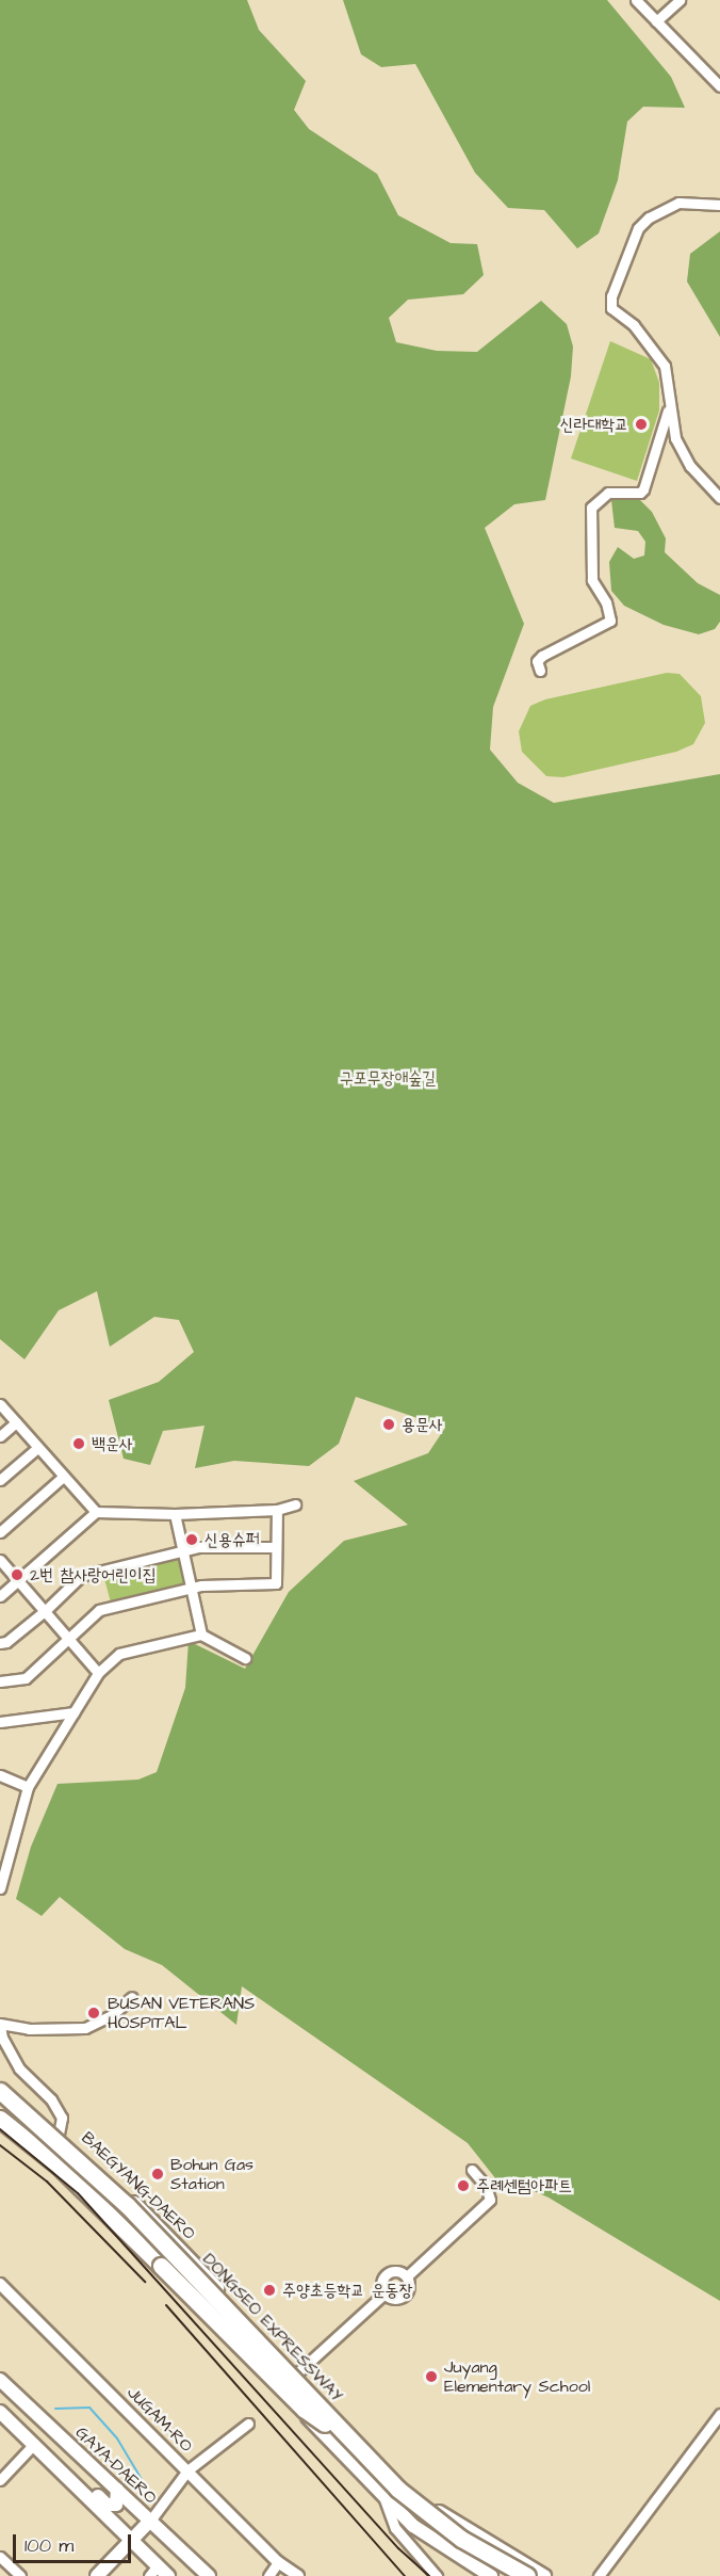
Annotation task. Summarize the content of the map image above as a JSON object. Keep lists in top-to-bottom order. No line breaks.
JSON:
{"streets":{"highway":["DONGSEO EXPRESSWAY"],"main road":["BAEGYANG-DAERO","GAYA-DAERO"],"street":["JUGAM-RO"]},"crossings":[["BAEGYANG-DAERO","DONGSEO EXPRESSWAY"]],"parks":["구포무장애숲길"],"places":["신라대학교","용문사","백운사","신용슈퍼","2번 참사랑어린이집","BUSAN VETERANS HOSPITAL","Bohun Gas Station","주례센텀아파트","주양초등학교 운동장","Juyang Elementary School"],"scale_bar":"100 m"}
